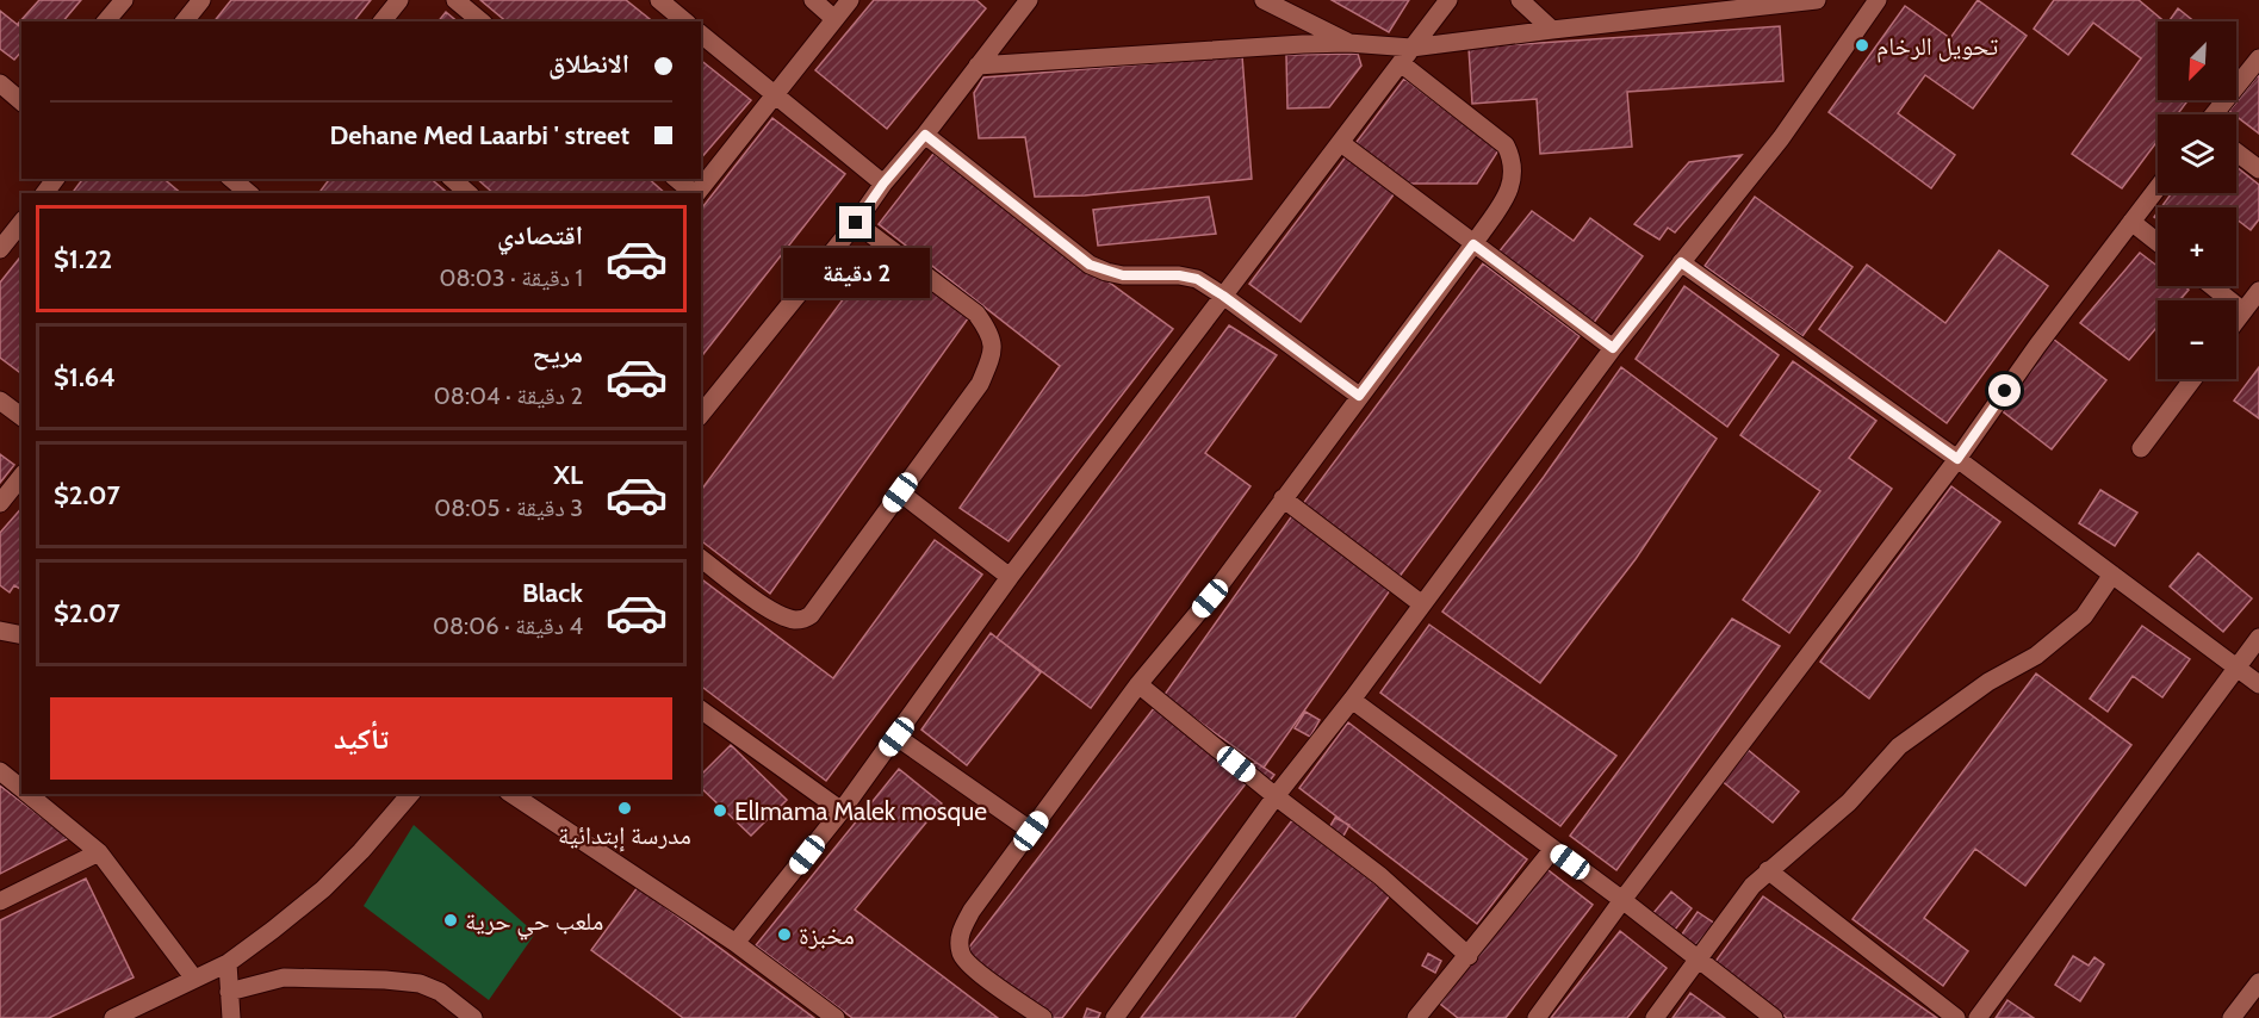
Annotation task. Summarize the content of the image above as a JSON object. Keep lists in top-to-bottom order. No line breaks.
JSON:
{"places":["تحويل الرخام","مدرسة إبتدائية","ElImama Malek mosque","ملعب حي حرية","مخبزة"],"north":"bottom left","page":{"map_buttons":["+","−"],"banner":["الانطلاق","Dehane Med Laarbi ' street"],"list":[{"name":"اقتصادي","note":"1 دقيقة · 08:03","value":"$1.22"},{"name":"مريح","note":"2 دقيقة · 08:04","value":"$1.64"},{"name":"XL","note":"3 دقيقة · 08:05","value":"$2.07"},{"name":"Black","note":"4 دقيقة · 08:06","value":"$2.07"}],"bubble":"2 دقيقة","buttons":"تأكيد"}}
